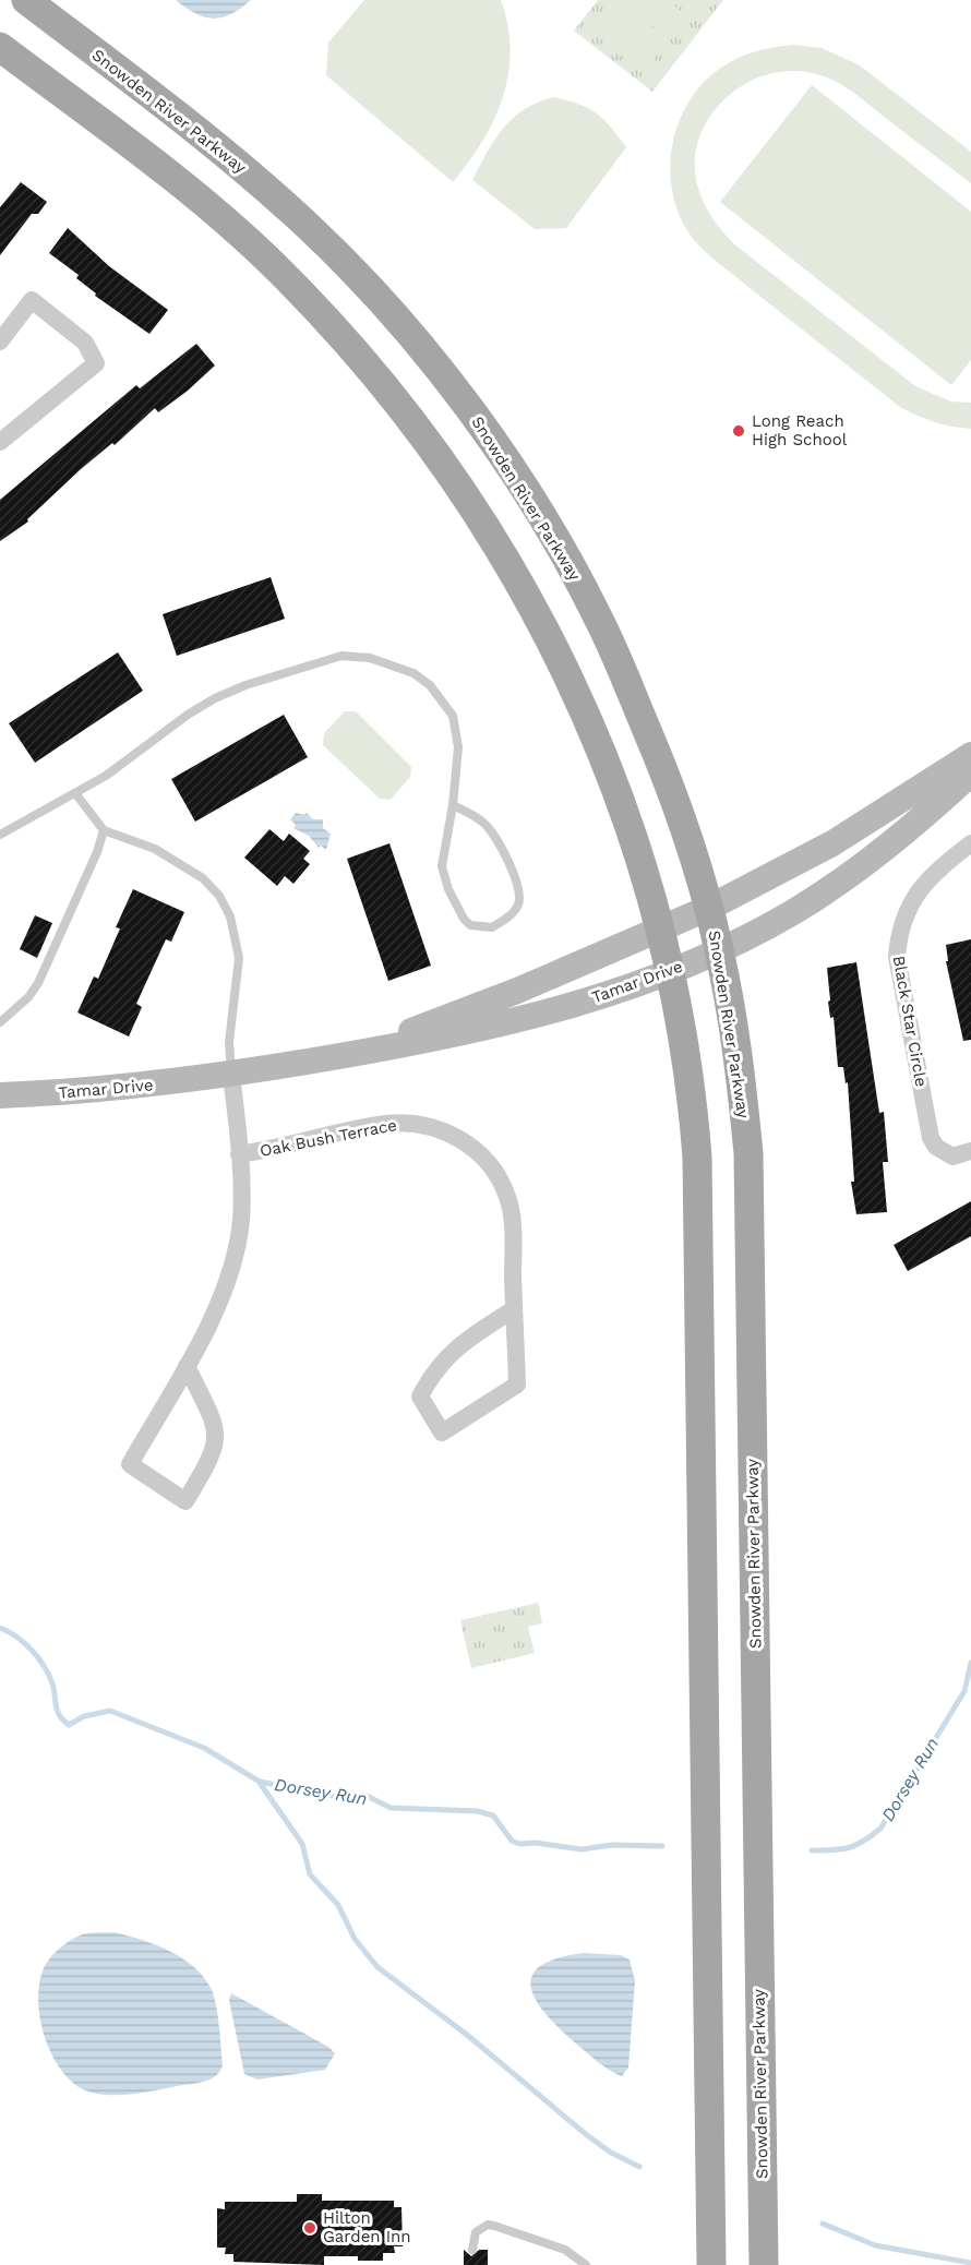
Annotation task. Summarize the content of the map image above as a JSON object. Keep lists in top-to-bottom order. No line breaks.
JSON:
{"streets":{"main road":["Snowden River Parkway"],"street":["Tamar Drive","Black Star Circle","Oak Bush Terrace"]},"crossings":[["Snowden River Parkway","Tamar Drive"]],"water":["Dorsey Run"],"places":["Long Reach High School","Hilton Garden Inn"]}
